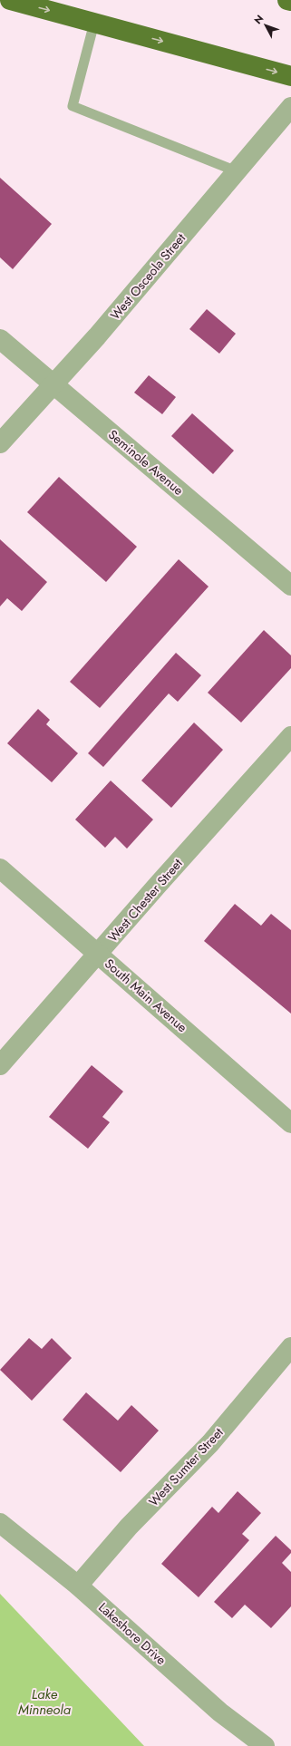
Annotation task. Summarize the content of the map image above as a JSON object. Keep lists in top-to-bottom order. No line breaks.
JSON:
{"streets":{"street":["West Osceola Street","Seminole Avenue","West Chester Street","South Main Avenue","West Sumter Street","Lakeshore Drive"]},"crossings":[["West Osceola Street","Seminole Avenue"],["West Chester Street","South Main Avenue"],["West Sumter Street","Lakeshore Drive"]],"water":["Lake Minneola"],"north":"top left"}
